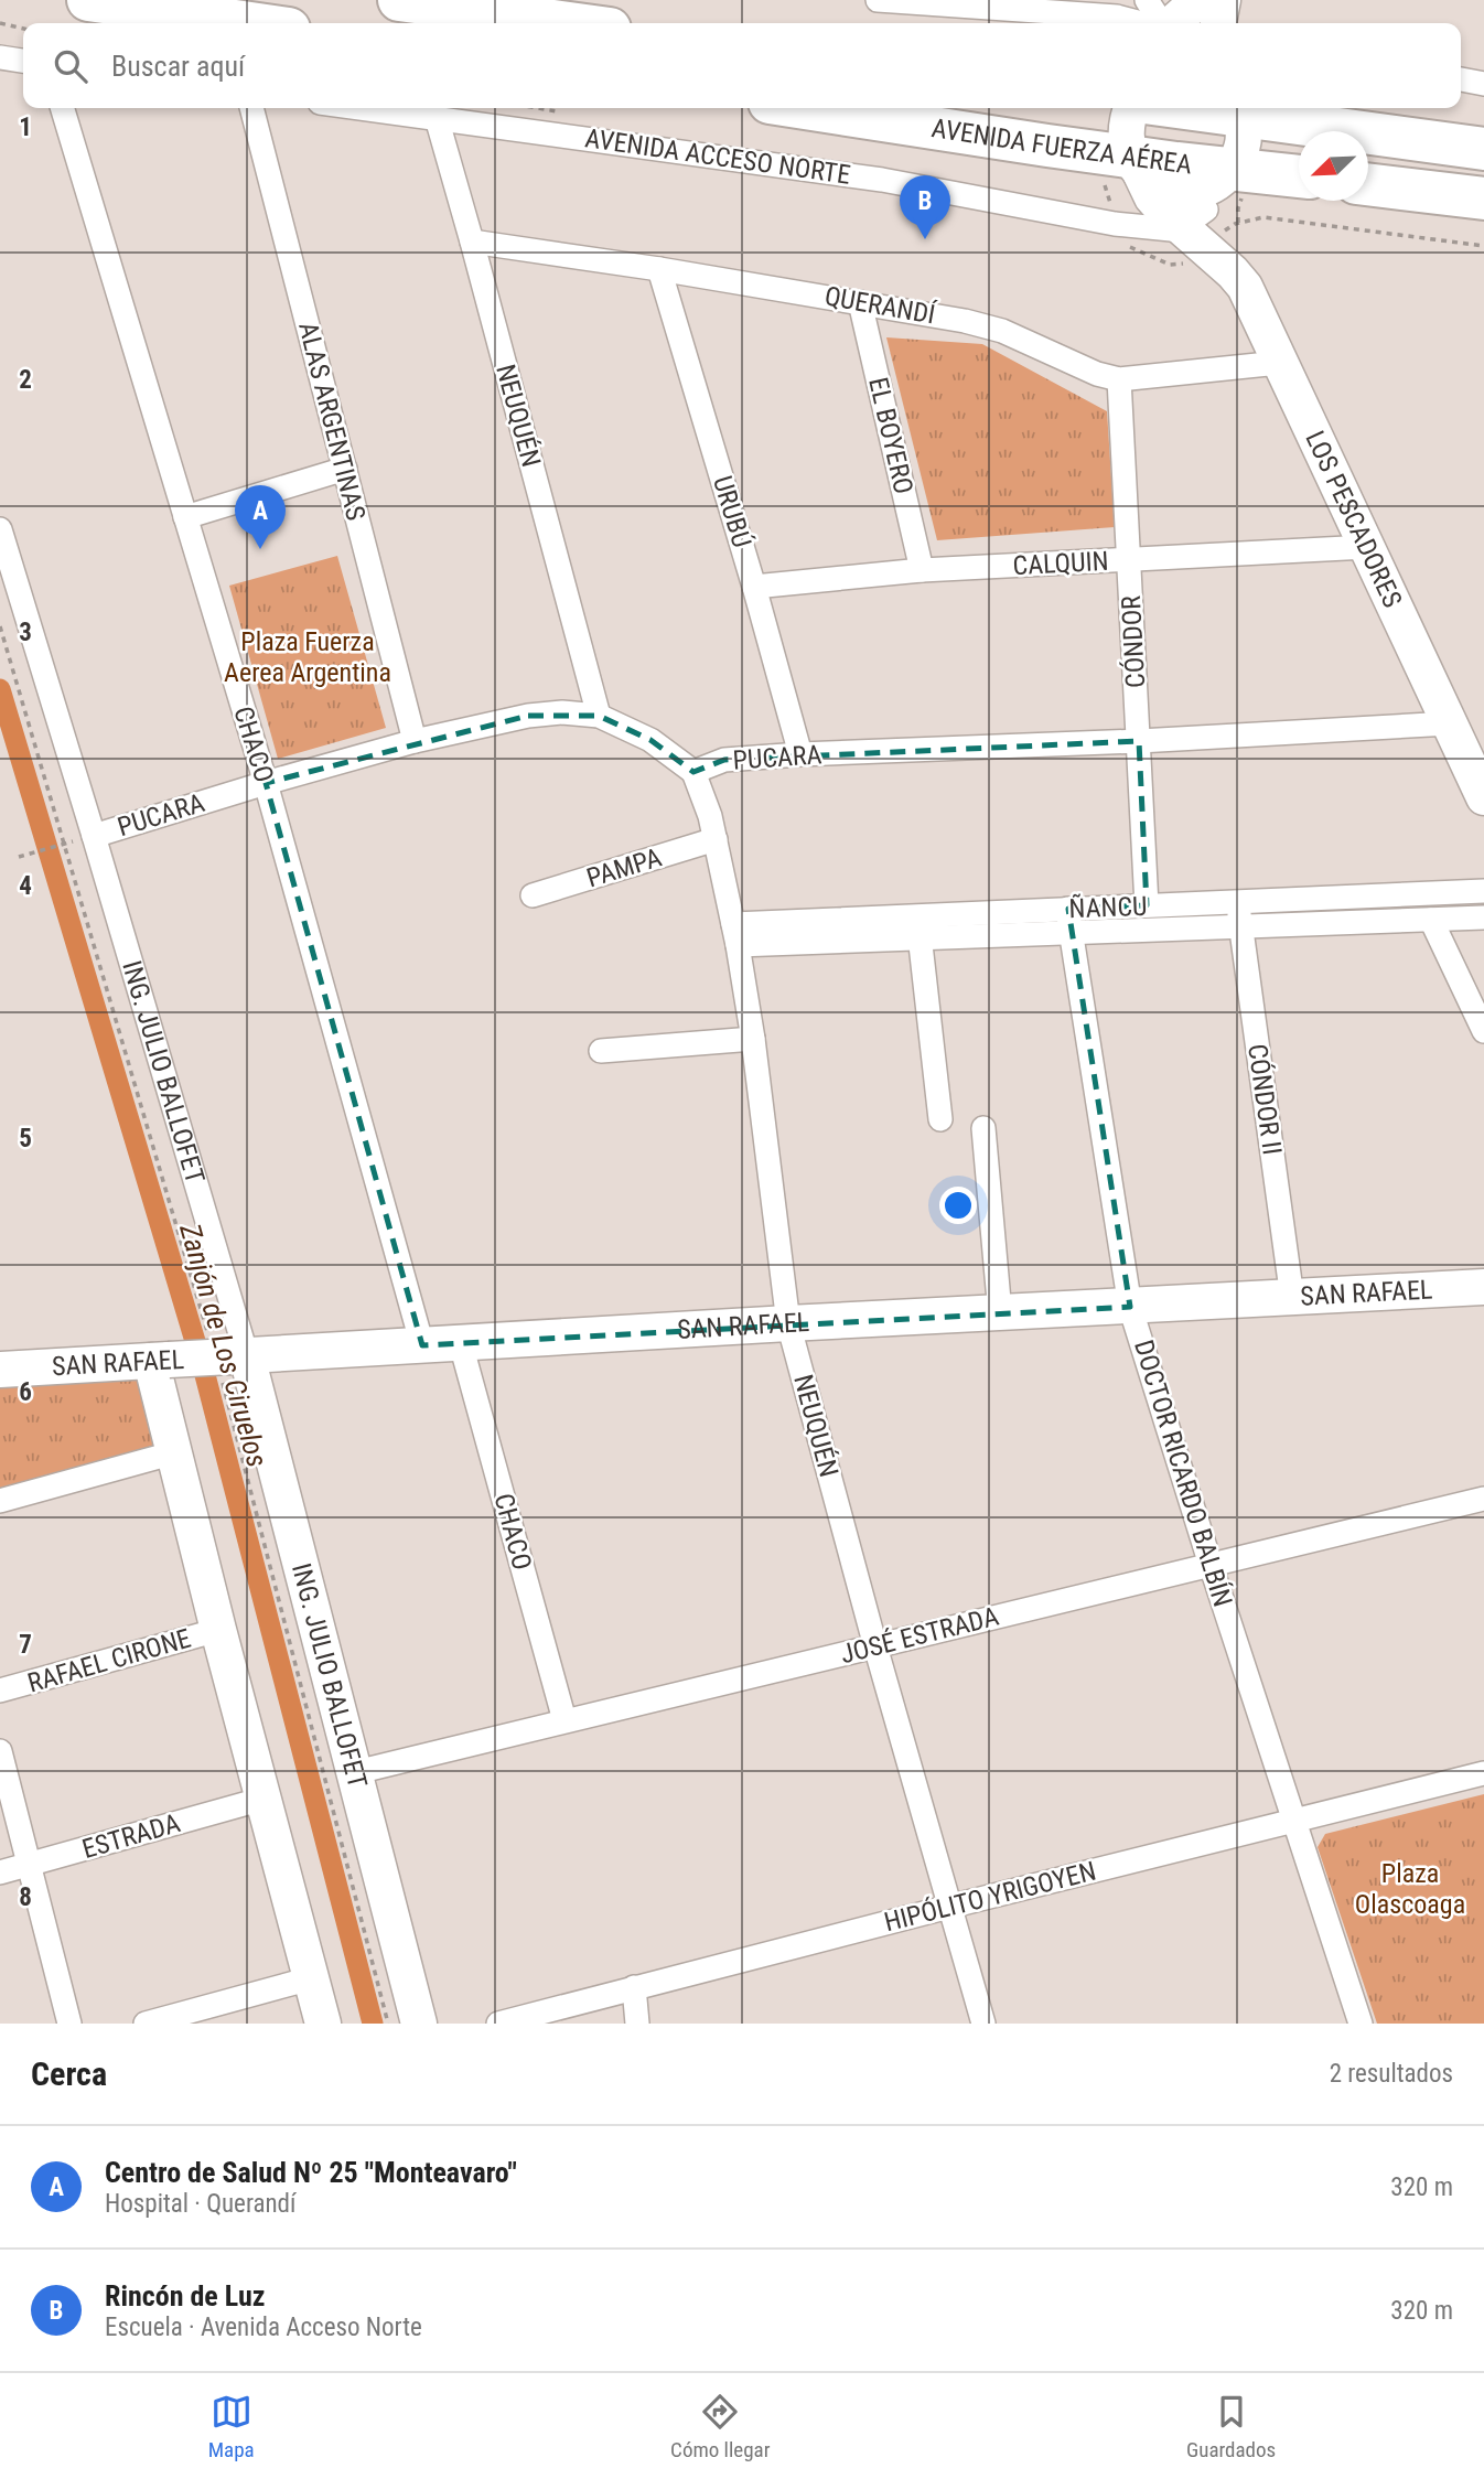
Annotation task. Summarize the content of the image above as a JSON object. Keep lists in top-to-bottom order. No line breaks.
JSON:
{"streets":{"highway":["AVENIDA FUERZA AÉREA"],"street":["AVENIDA ACCESO NORTE","QUERANDÍ","NEUQUÉN","ALAS ARGENTINAS","EL BOYERO","URUBÚ","LOS PESCADORES","CALQUIN","CÓNDOR","CHACO","PUCARA","PAMPA","ÑANCU","ING. JULIO BALLOFET","CÓNDOR II","SAN RAFAEL","DOCTOR RICARDO BALBÍN","JOSÉ ESTRADA","RAFAEL CIRONE","ESTRADA","HIPÓLITO YRIGOYEN"]},"crossings":[["AVENIDA FUERZA AÉREA","AVENIDA ACCESO NORTE"],["AVENIDA FUERZA AÉREA","LOS PESCADORES"],["AVENIDA ACCESO NORTE","NEUQUÉN"],["AVENIDA ACCESO NORTE","LOS PESCADORES"],["QUERANDÍ","NEUQUÉN"],["QUERANDÍ","EL BOYERO"],["QUERANDÍ","URUBÚ"],["QUERANDÍ","LOS PESCADORES"],["QUERANDÍ","CÓNDOR"],["NEUQUÉN","PUCARA"],["NEUQUÉN","PAMPA"],["NEUQUÉN","ÑANCU"],["NEUQUÉN","SAN RAFAEL"],["NEUQUÉN","JOSÉ ESTRADA"],["NEUQUÉN","HIPÓLITO YRIGOYEN"],["ALAS ARGENTINAS","PUCARA"],["EL BOYERO","CALQUIN"],["URUBÚ","CALQUIN"],["URUBÚ","PUCARA"],["LOS PESCADORES","CALQUIN"],["LOS PESCADORES","PUCARA"],["CALQUIN","CÓNDOR"],["CÓNDOR","PUCARA"],["CÓNDOR","ÑANCU"],["CHACO","PUCARA"],["CHACO","SAN RAFAEL"],["CHACO","JOSÉ ESTRADA"],["PUCARA","ING. JULIO BALLOFET"],["ÑANCU","CÓNDOR II"],["ÑANCU","DOCTOR RICARDO BALBÍN"],["ING. JULIO BALLOFET","SAN RAFAEL"],["ING. JULIO BALLOFET","JOSÉ ESTRADA"],["CÓNDOR II","SAN RAFAEL"],["SAN RAFAEL","DOCTOR RICARDO BALBÍN"],["DOCTOR RICARDO BALBÍN","JOSÉ ESTRADA"],["DOCTOR RICARDO BALBÍN","HIPÓLITO YRIGOYEN"]],"water":["Zanjón de Los Ciruelos"],"parks":["Plaza Fuerza Aerea Argentina","Plaza Olascoaga"],"north":"bottom left","page":{"search":"Buscar aquí","pins":["B","A"],"heading":["Cerca","2 resultados"],"list":[{"mark":"A","name":"Centro de Salud Nº 25 \"Monteavaro\"","note":"Hospital · Querandí","value":"320 m"},{"mark":"B","name":"Rincón de Luz","note":"Escuela · Avenida Acceso Norte","value":"320 m"}],"nav":["Mapa","Cómo llegar","Guardados"]},"grid":{"rows":["1","2","3","4","5","6","7","8"]}}
